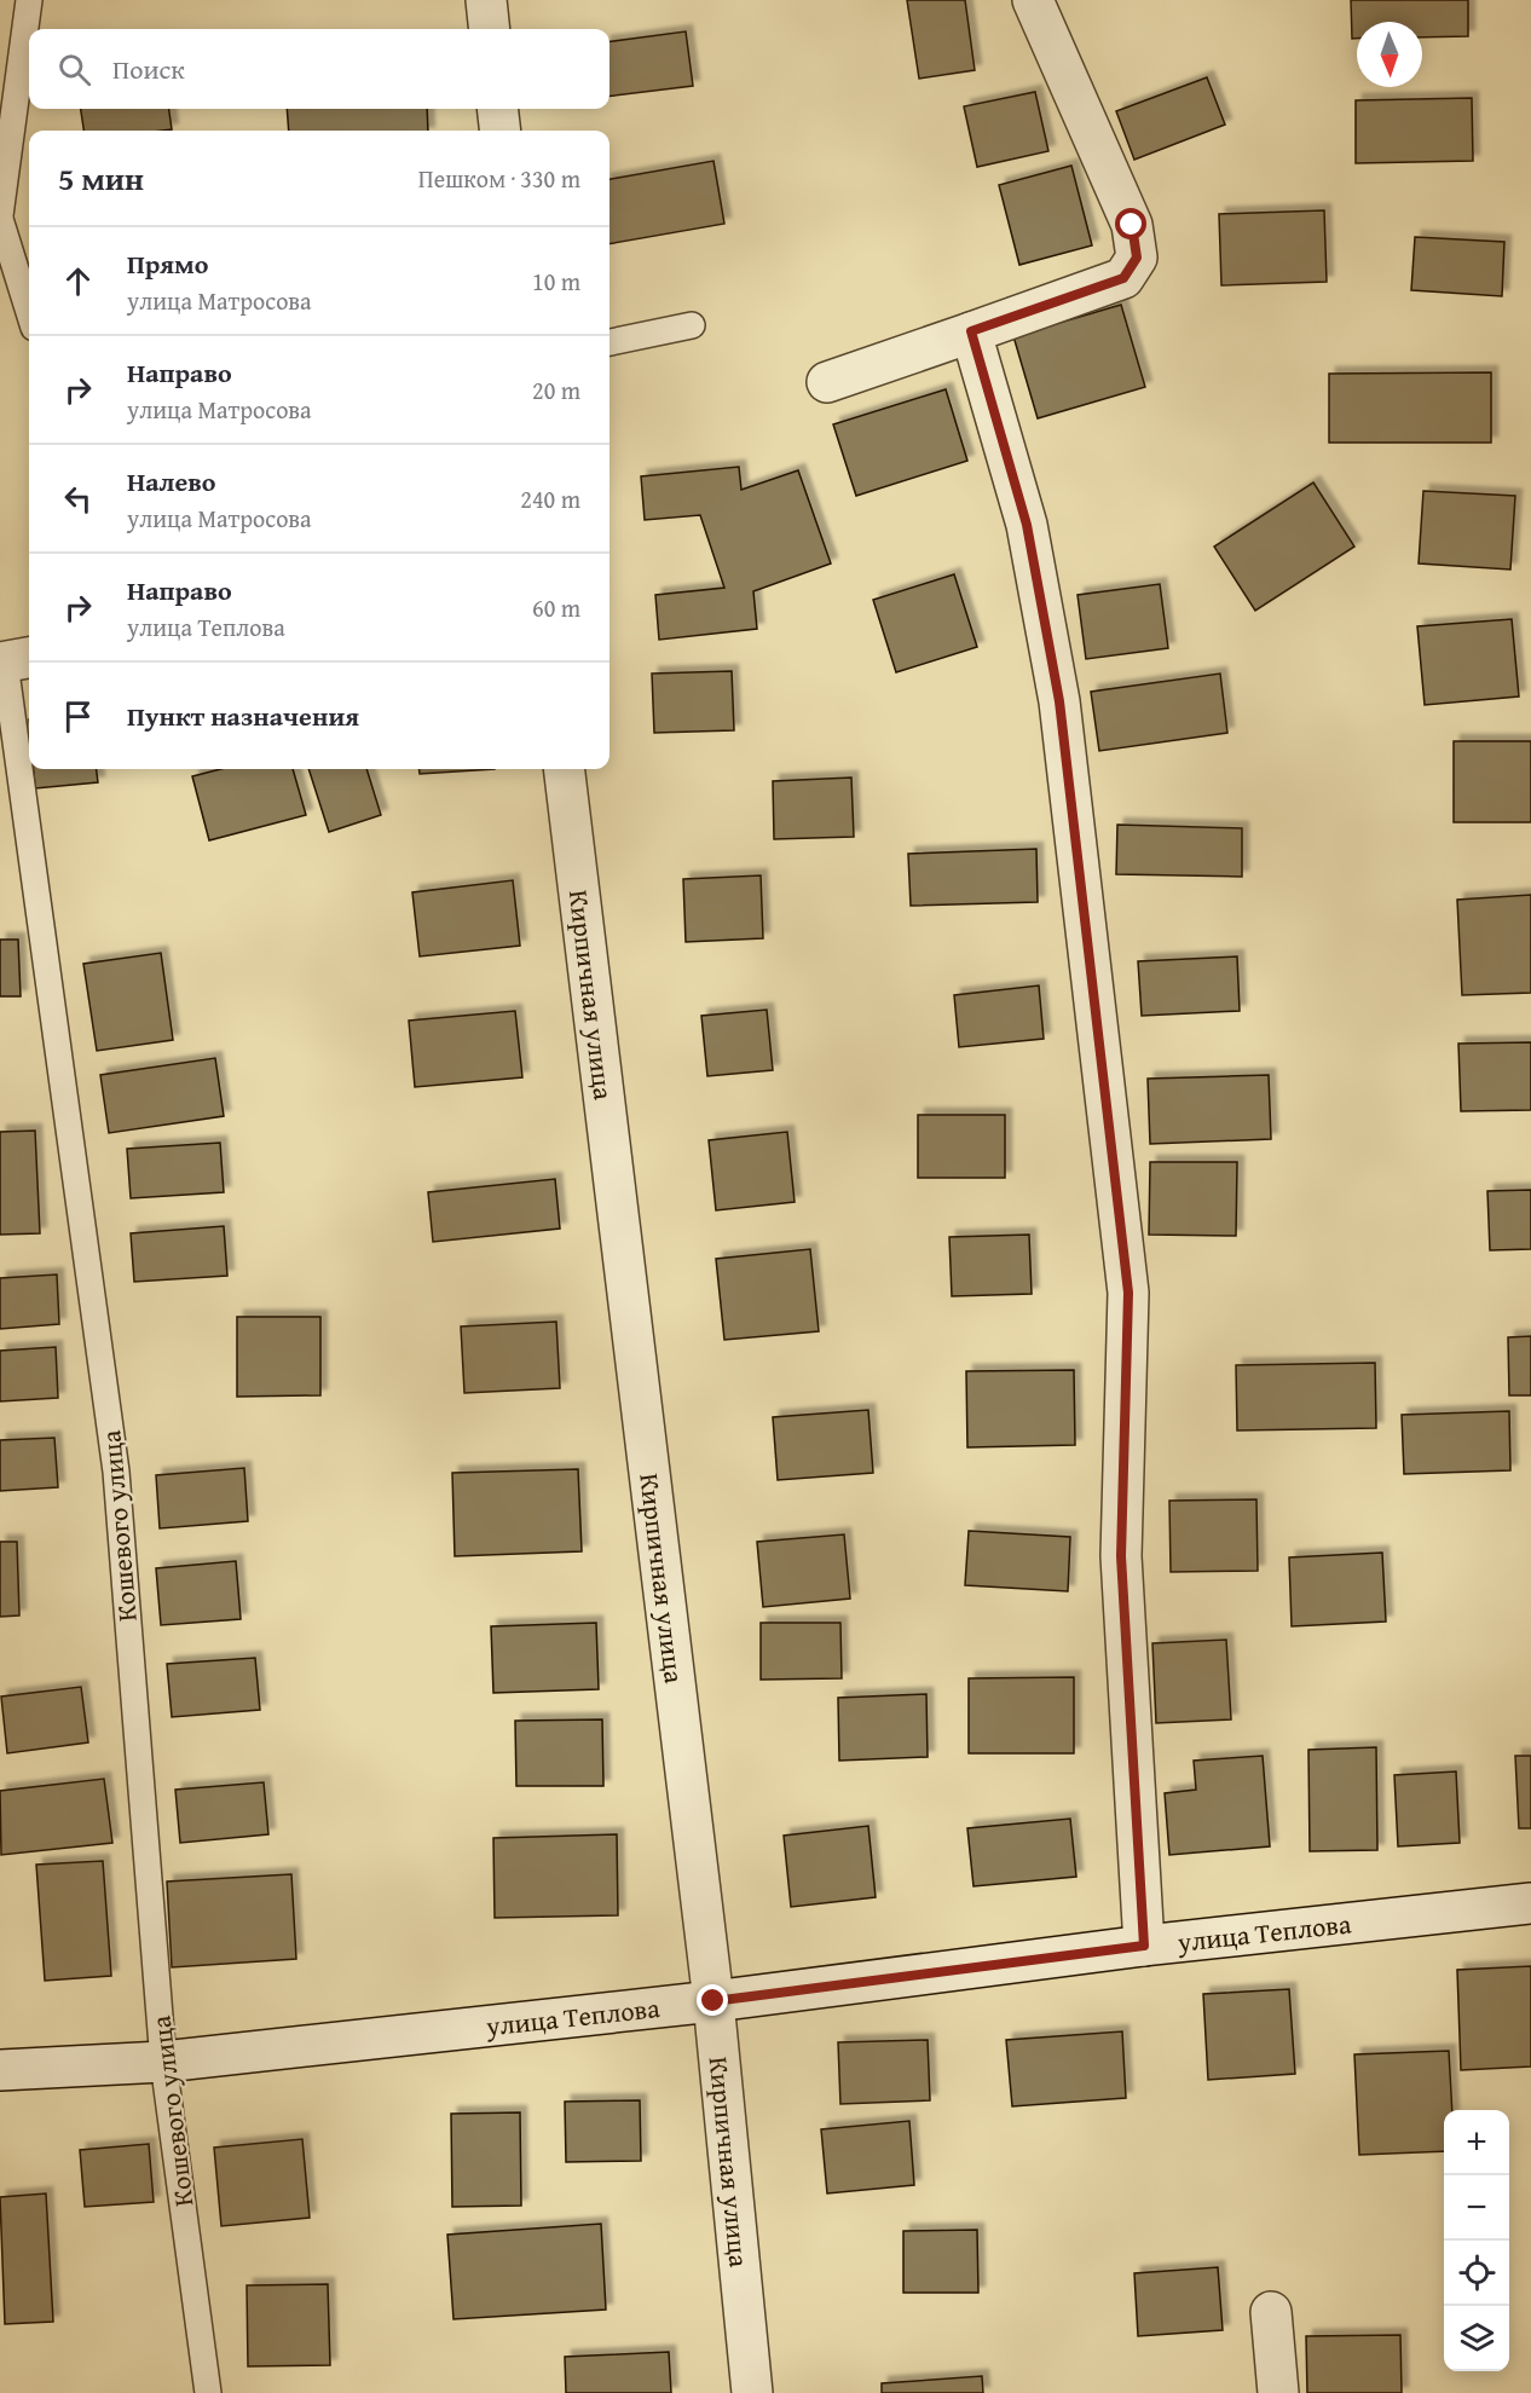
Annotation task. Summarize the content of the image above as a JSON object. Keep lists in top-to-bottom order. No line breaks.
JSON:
{"streets":{"street":["Кирпичная улица","улица Теплова"],"lane":["Кошевого улица"]},"crossings":[["Кирпичная улица","улица Теплова"],["Кошевого улица","улица Теплова"]],"north":"bottom","page":{"search":"Поиск","heading":["5 мин","Пешком · 330 m"],"list":[["Прямо","улица Матросова","10 m"],["Направо","улица Матросова","20 m"],["Налево","улица Матросова","240 m"],["Направо","улица Теплова","60 m"],"Пункт назначения"],"map_buttons":["+","−"]}}
